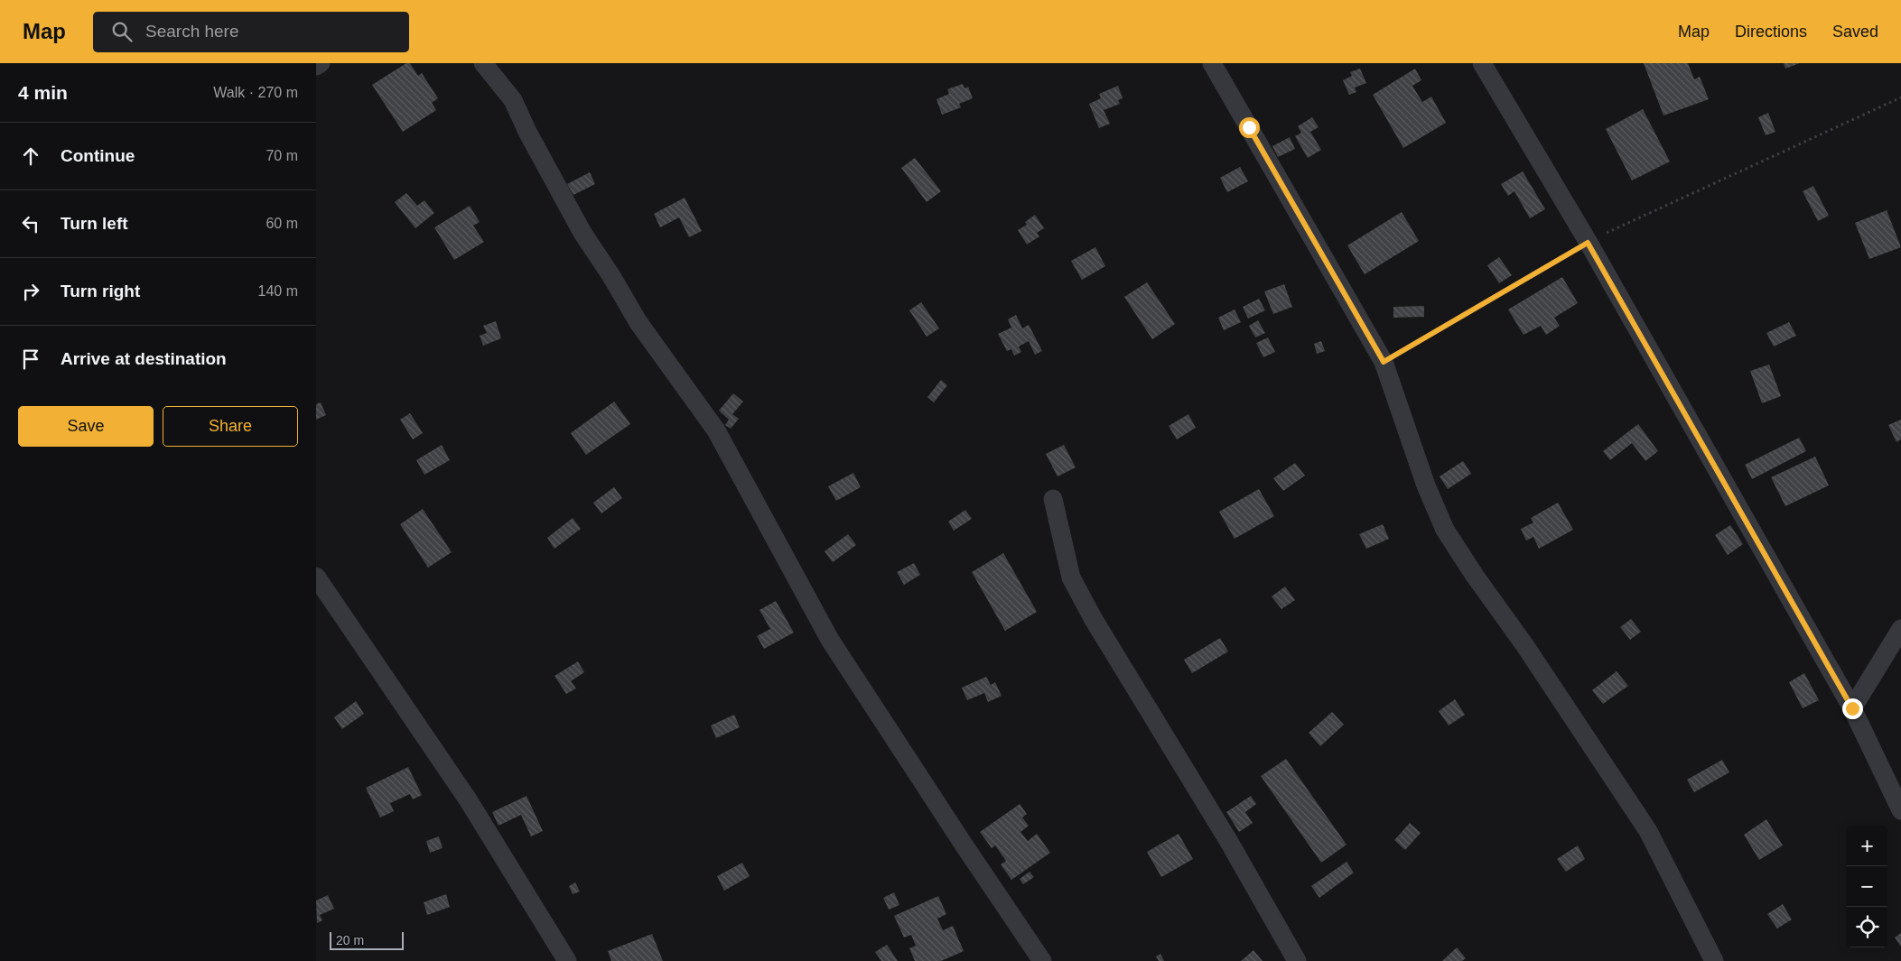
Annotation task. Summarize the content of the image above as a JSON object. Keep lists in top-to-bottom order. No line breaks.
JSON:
{"scale_bar":"20 m","page":{"header":"Map","search":"Search here","nav":["Map","Directions","Saved"],"heading":["4 min","Walk · 270 m"],"list":[["Continue","70 m"],["Turn left","60 m"],["Turn right","140 m"],"Arrive at destination"],"buttons":["Save","Share"],"map_buttons":["+","−"],"scale":"20 m"}}
